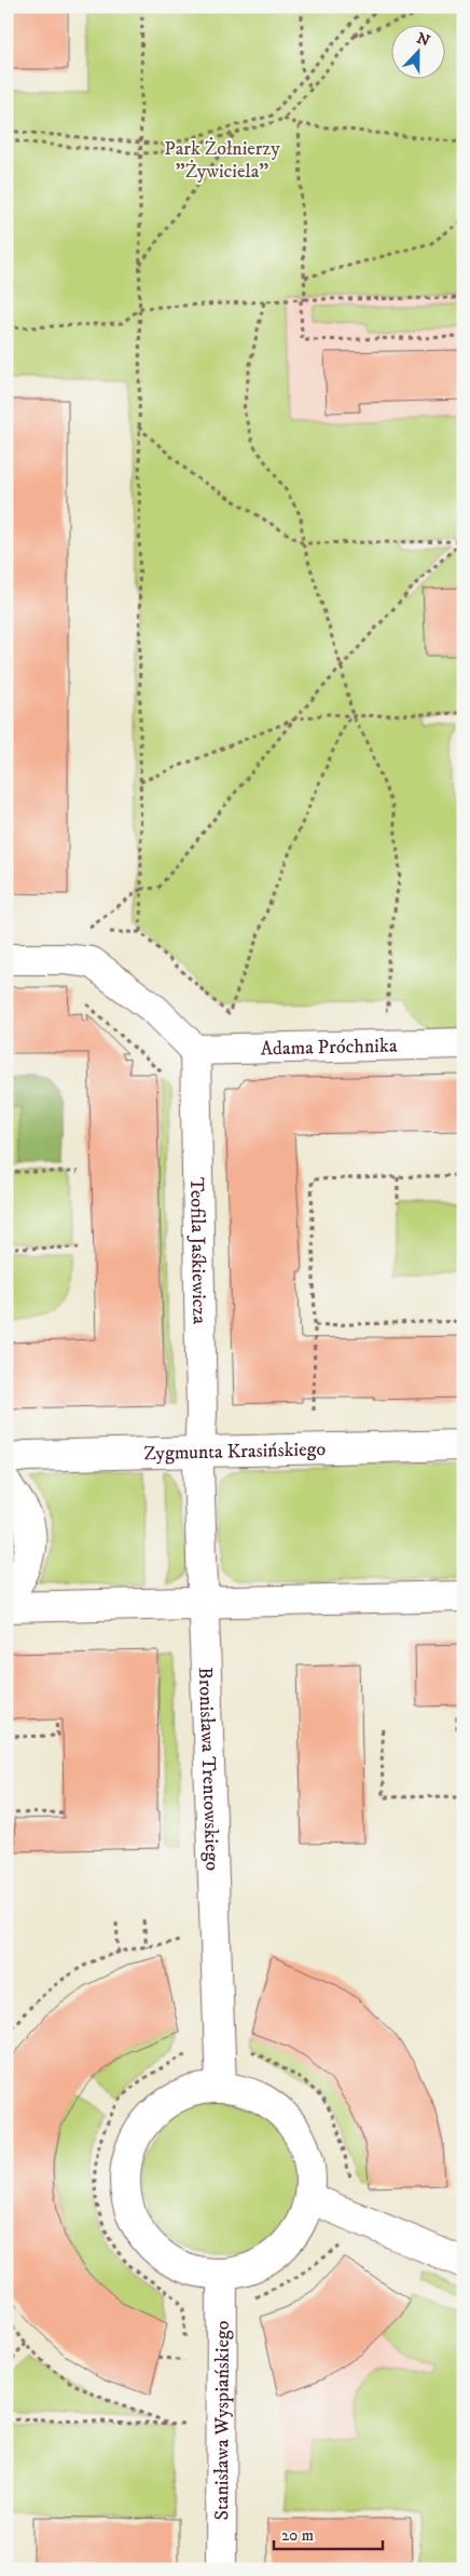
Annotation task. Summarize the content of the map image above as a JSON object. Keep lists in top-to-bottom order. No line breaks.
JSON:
{"streets":{"street":["Adama Próchnika","Teofila Jaśkiewicza","Zygmunta Krasińskiego","Bronisława Trentowskiego","Stanisława Wyspiańskiego"]},"crossings":[["Adama Próchnika","Teofila Jaśkiewicza"],["Teofila Jaśkiewicza","Zygmunta Krasińskiego"],["Teofila Jaśkiewicza","Bronisława Trentowskiego"],["Zygmunta Krasińskiego","Bronisława Trentowskiego"],["Bronisława Trentowskiego","Stanisława Wyspiańskiego"]],"parks":["Park Żołnierzy \"Żywiciela\""],"scale_bar":"20 m","north":"top"}
